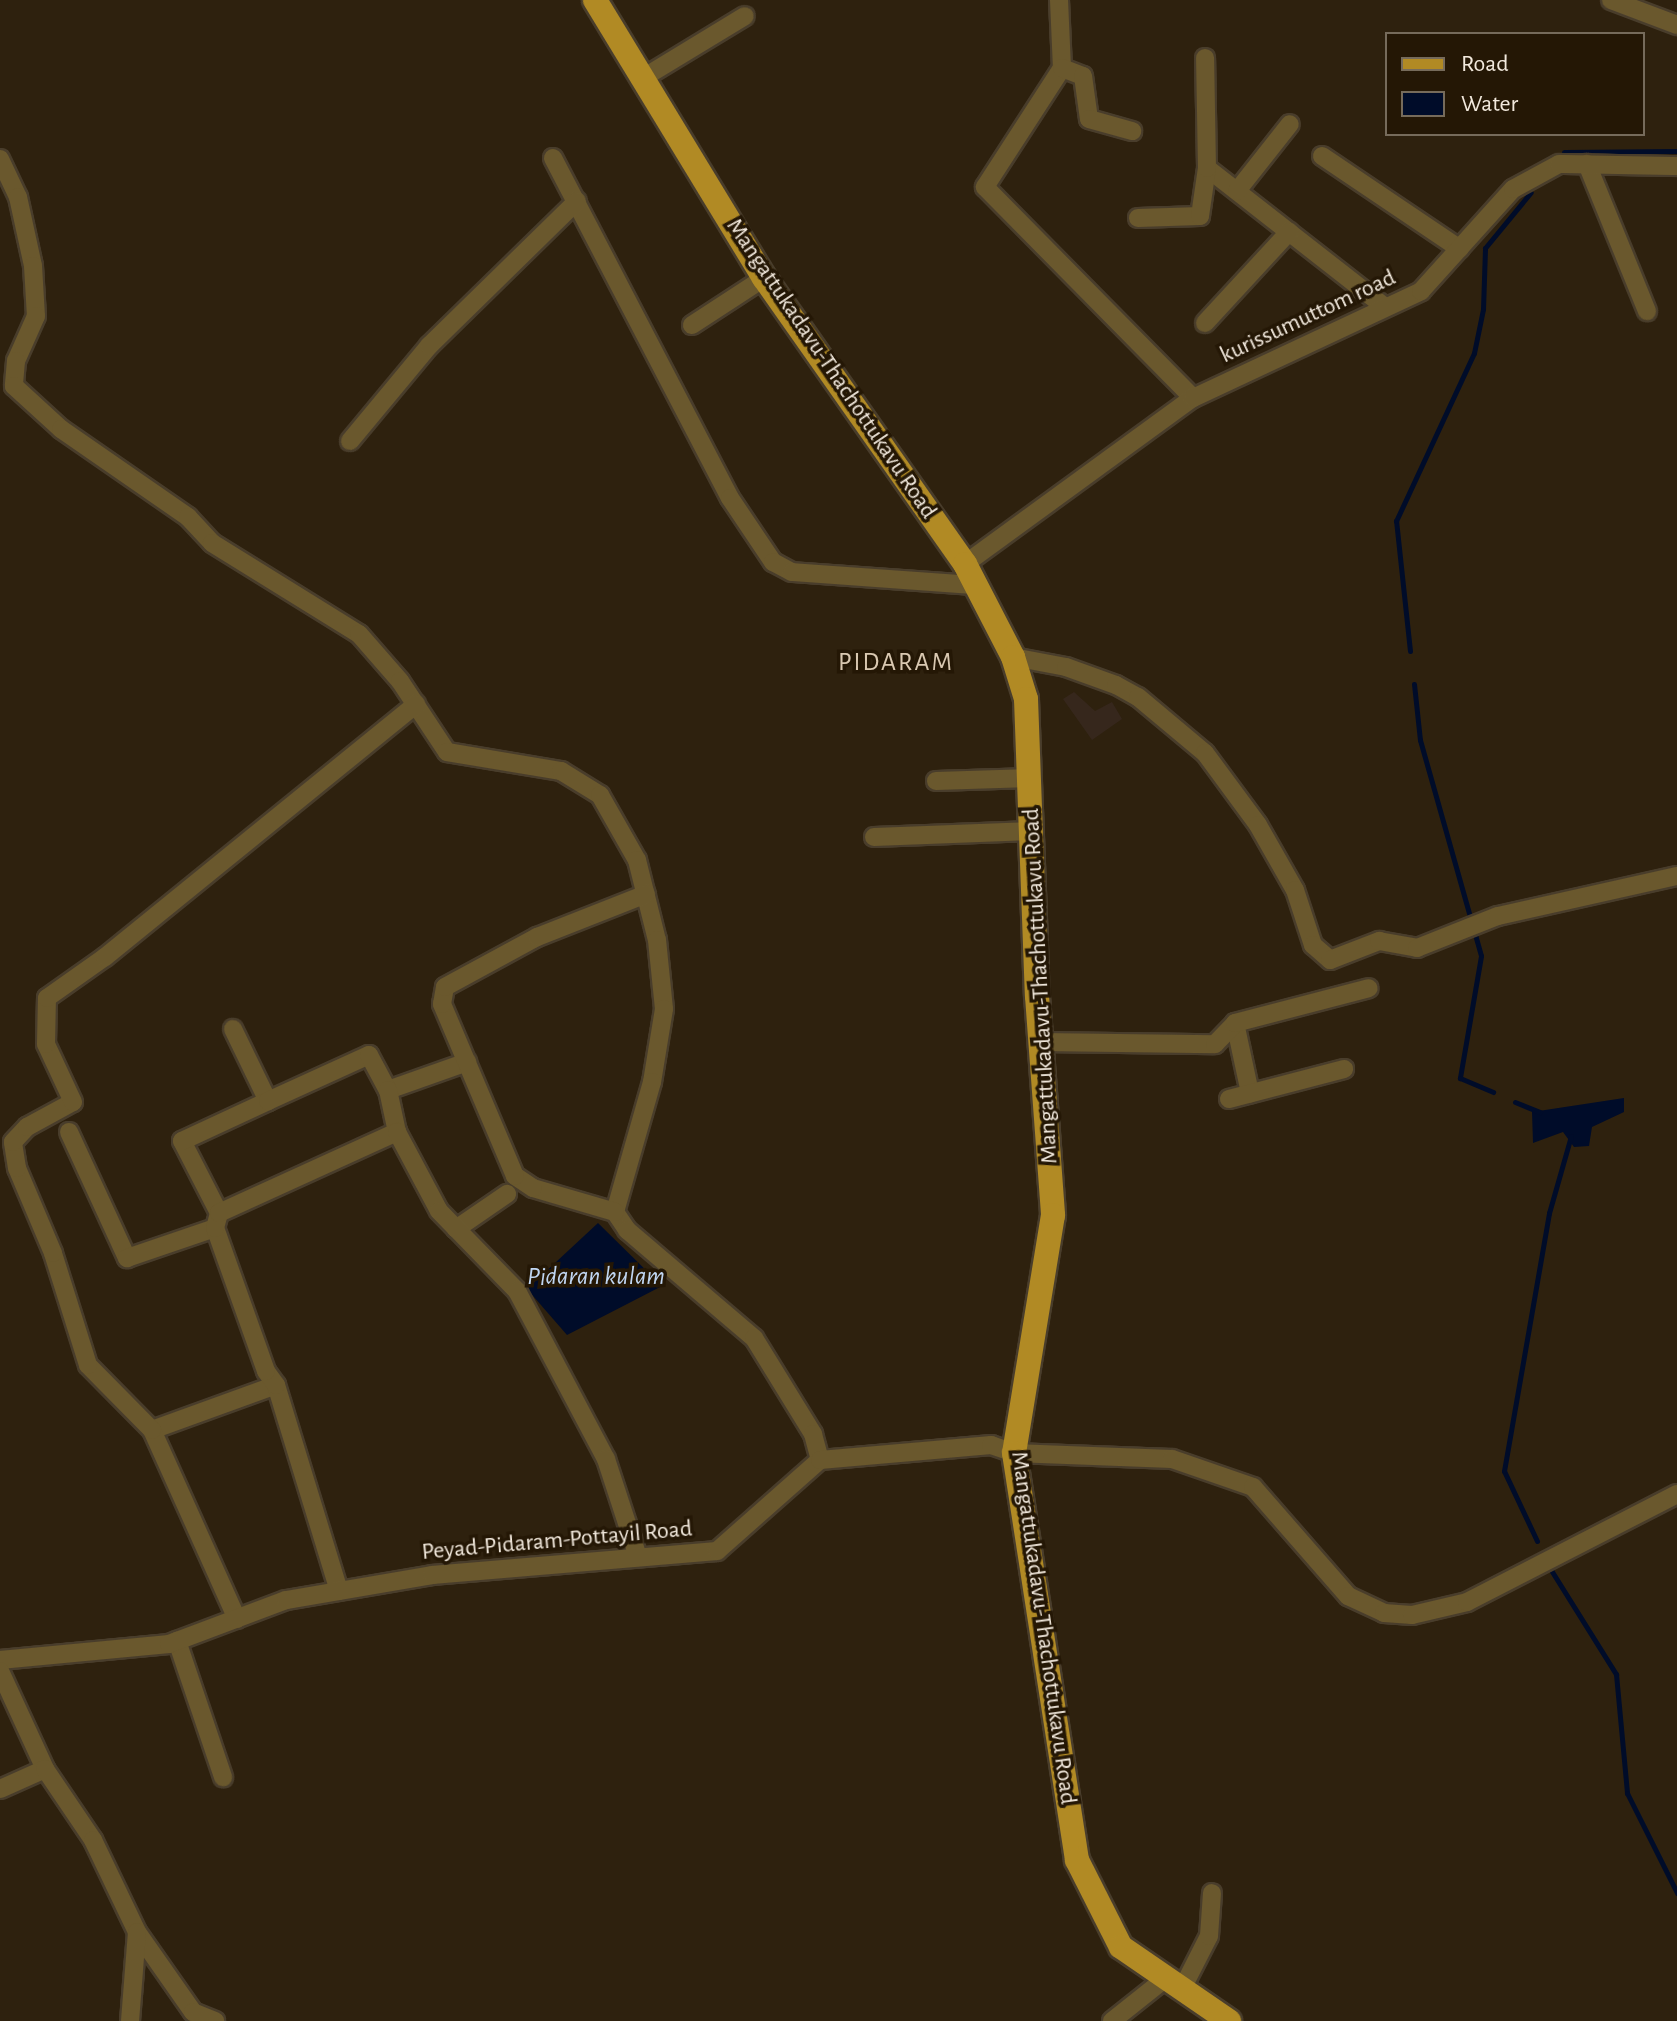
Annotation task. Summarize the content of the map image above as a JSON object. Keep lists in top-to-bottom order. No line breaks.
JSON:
{"streets":{"main road":["Mangattukadavu-Thachottukavu Road"],"street":["kurissumuttom road","Peyad-Pidaram-Pottayil Road"]},"crossings":[["kurissumuttom road","Mangattukadavu-Thachottukavu Road"]],"districts":["PIDARAM"],"water":["Pidaran kulam"],"legend":["Road","Water"]}
